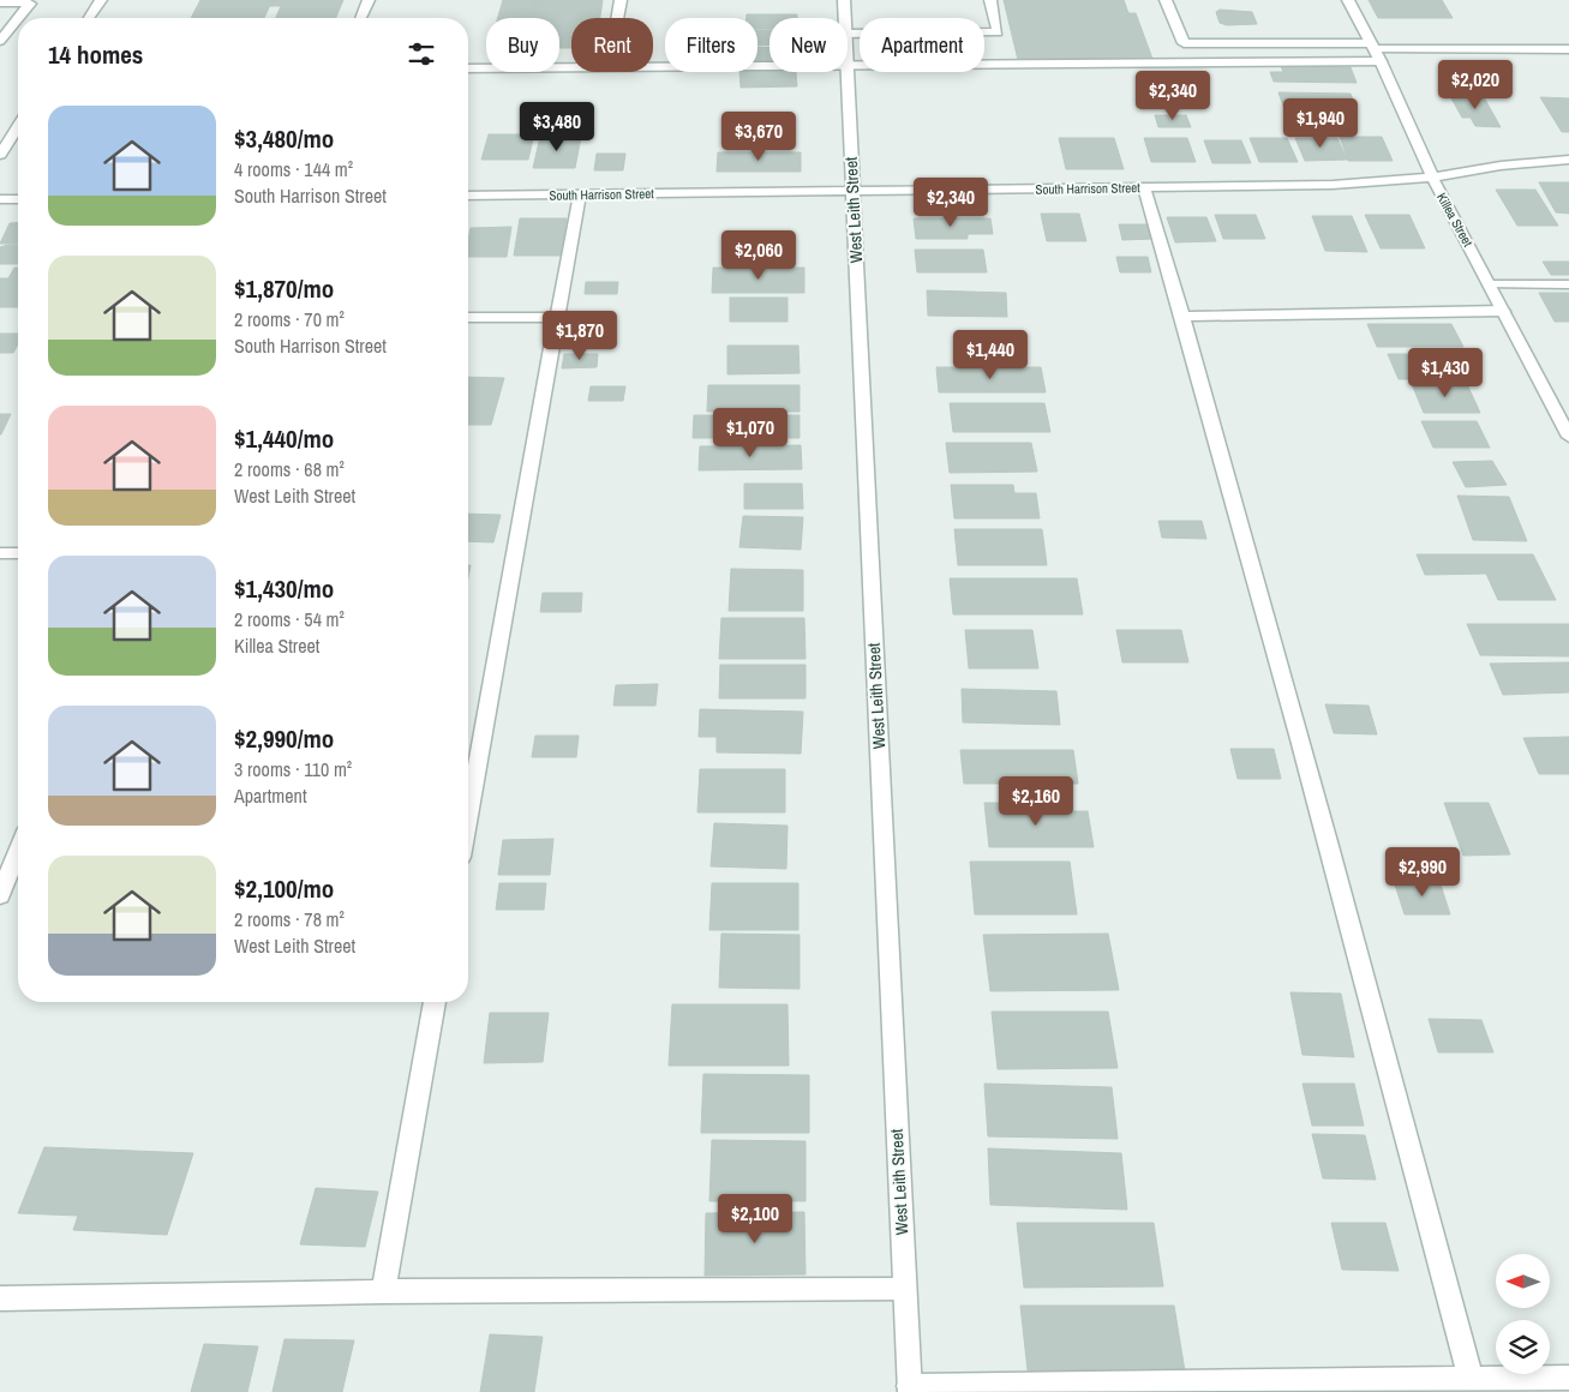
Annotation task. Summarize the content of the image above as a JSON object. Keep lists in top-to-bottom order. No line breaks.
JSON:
{"streets":{"street":["South Harrison Street","West Leith Street","Killea Street"]},"crossings":[["South Harrison Street","West Leith Street"],["South Harrison Street","Killea Street"]],"north":"left","page":{"chip":["Buy","Rent","Filters","New","Apartment"],"heading":"14 homes","price":["$2,020","$2,340","$1,940","$3,480","$3,670","$2,340","$2,060","$1,870","$1,440","$1,430","$1,070","$2,160","$2,990","$2,100"],"list":[{"name":"$3,480/mo","note":"4 rooms · 144 m² · South Harrison Street"},{"name":"$1,870/mo","note":"2 rooms · 70 m² · South Harrison Street"},{"name":"$1,440/mo","note":"2 rooms · 68 m² · West Leith Street"},{"name":"$1,430/mo","note":"2 rooms · 54 m² · Killea Street"},{"name":"$2,990/mo","note":"3 rooms · 110 m² · Apartment"},{"name":"$2,100/mo","note":"2 rooms · 78 m² · West Leith Street"}]}}
